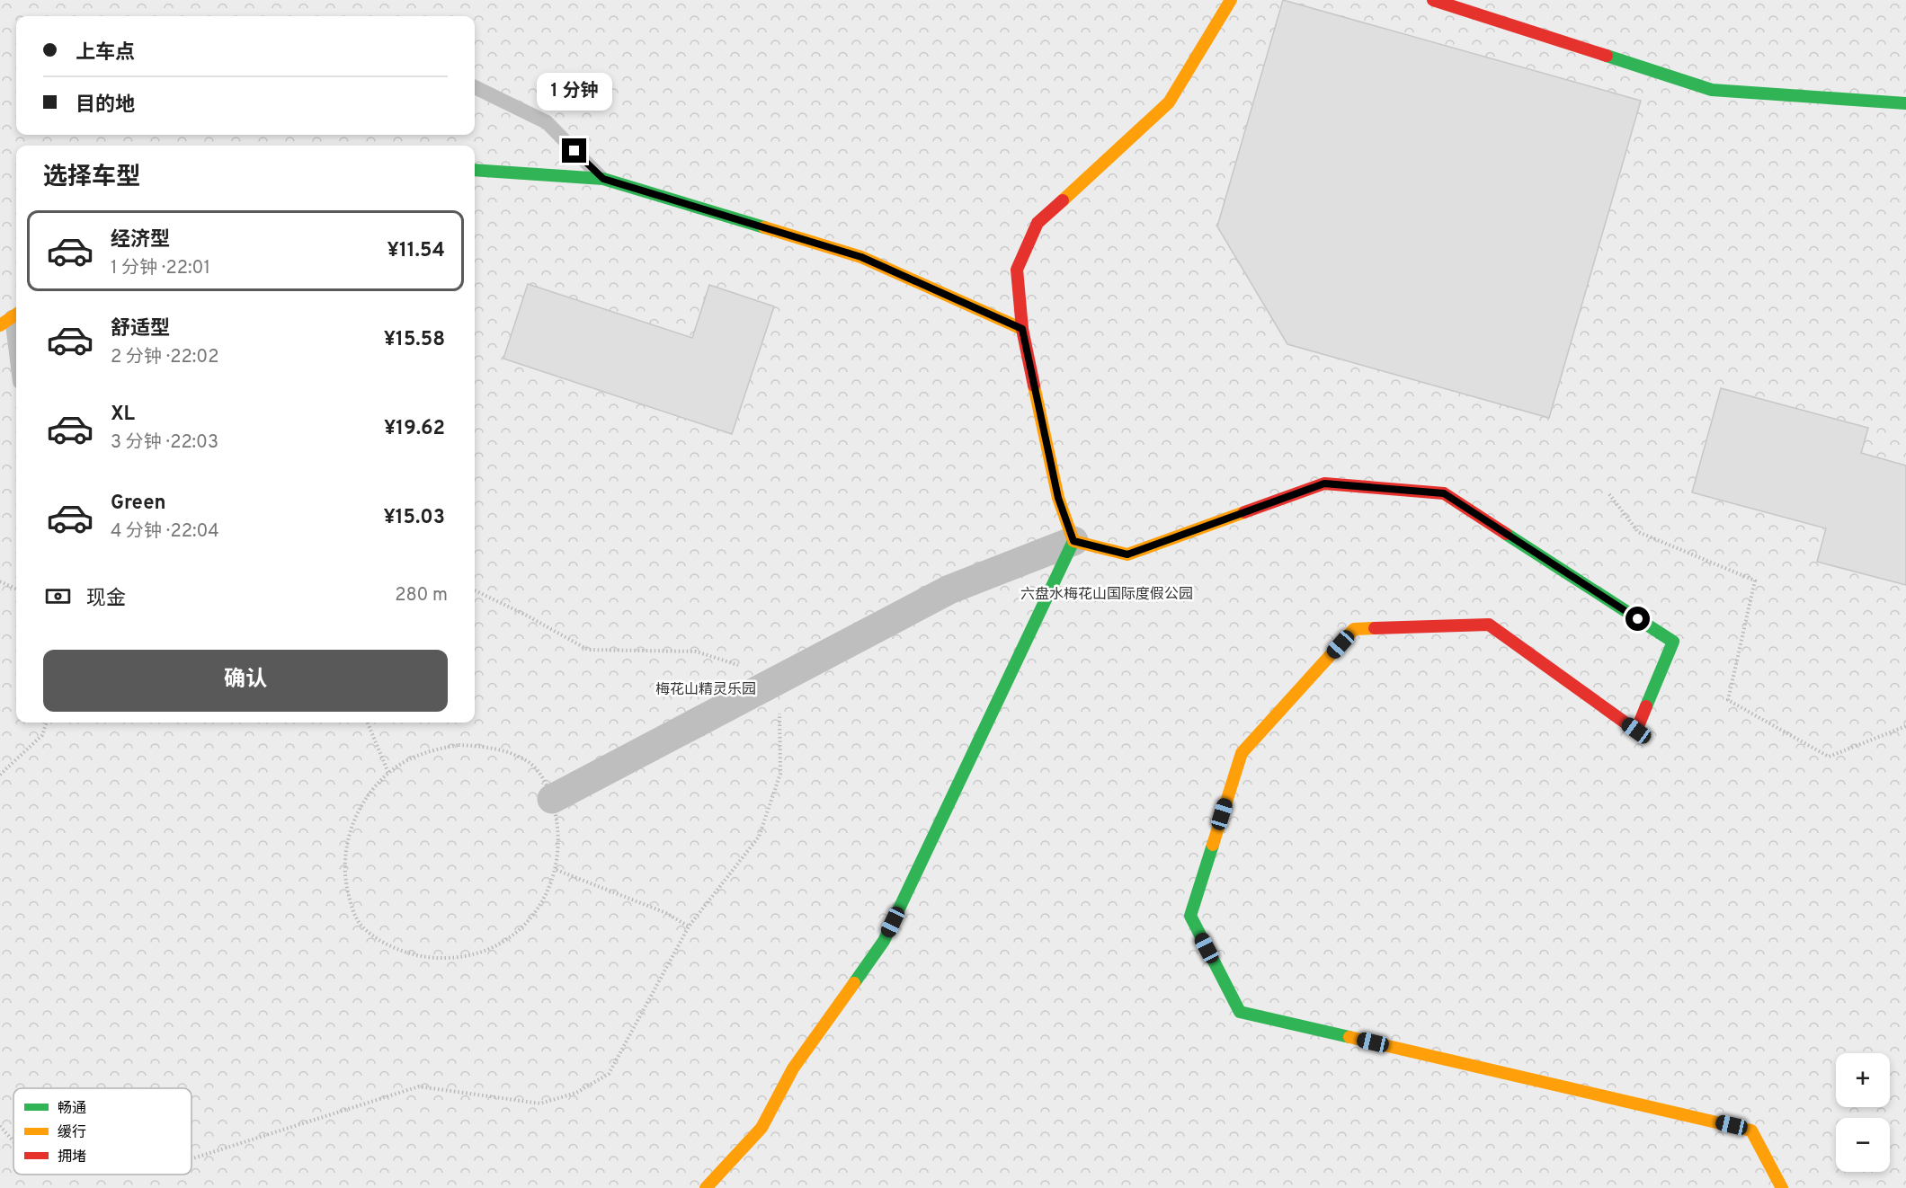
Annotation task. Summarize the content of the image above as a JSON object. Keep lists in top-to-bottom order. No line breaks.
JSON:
{"parks":["六盘水梅花山国际度假公园","梅花山精灵乐园"],"legend":["畅通","缓行","拥堵"],"page":{"banner":["上车点","目的地"],"bubble":"1 分钟","heading":"选择车型","list":[{"name":"经济型","note":"1 分钟 · 22:01","value":"¥11.54"},{"name":"舒适型","note":"2 分钟 · 22:02","value":"¥15.58"},{"name":"XL","note":"3 分钟 · 22:03","value":"¥19.62"},{"name":"Green","note":"4 分钟 · 22:04","value":"¥15.03"}],"pay":["现金","280 m"],"buttons":"确认","map_buttons":["+","−"]}}
